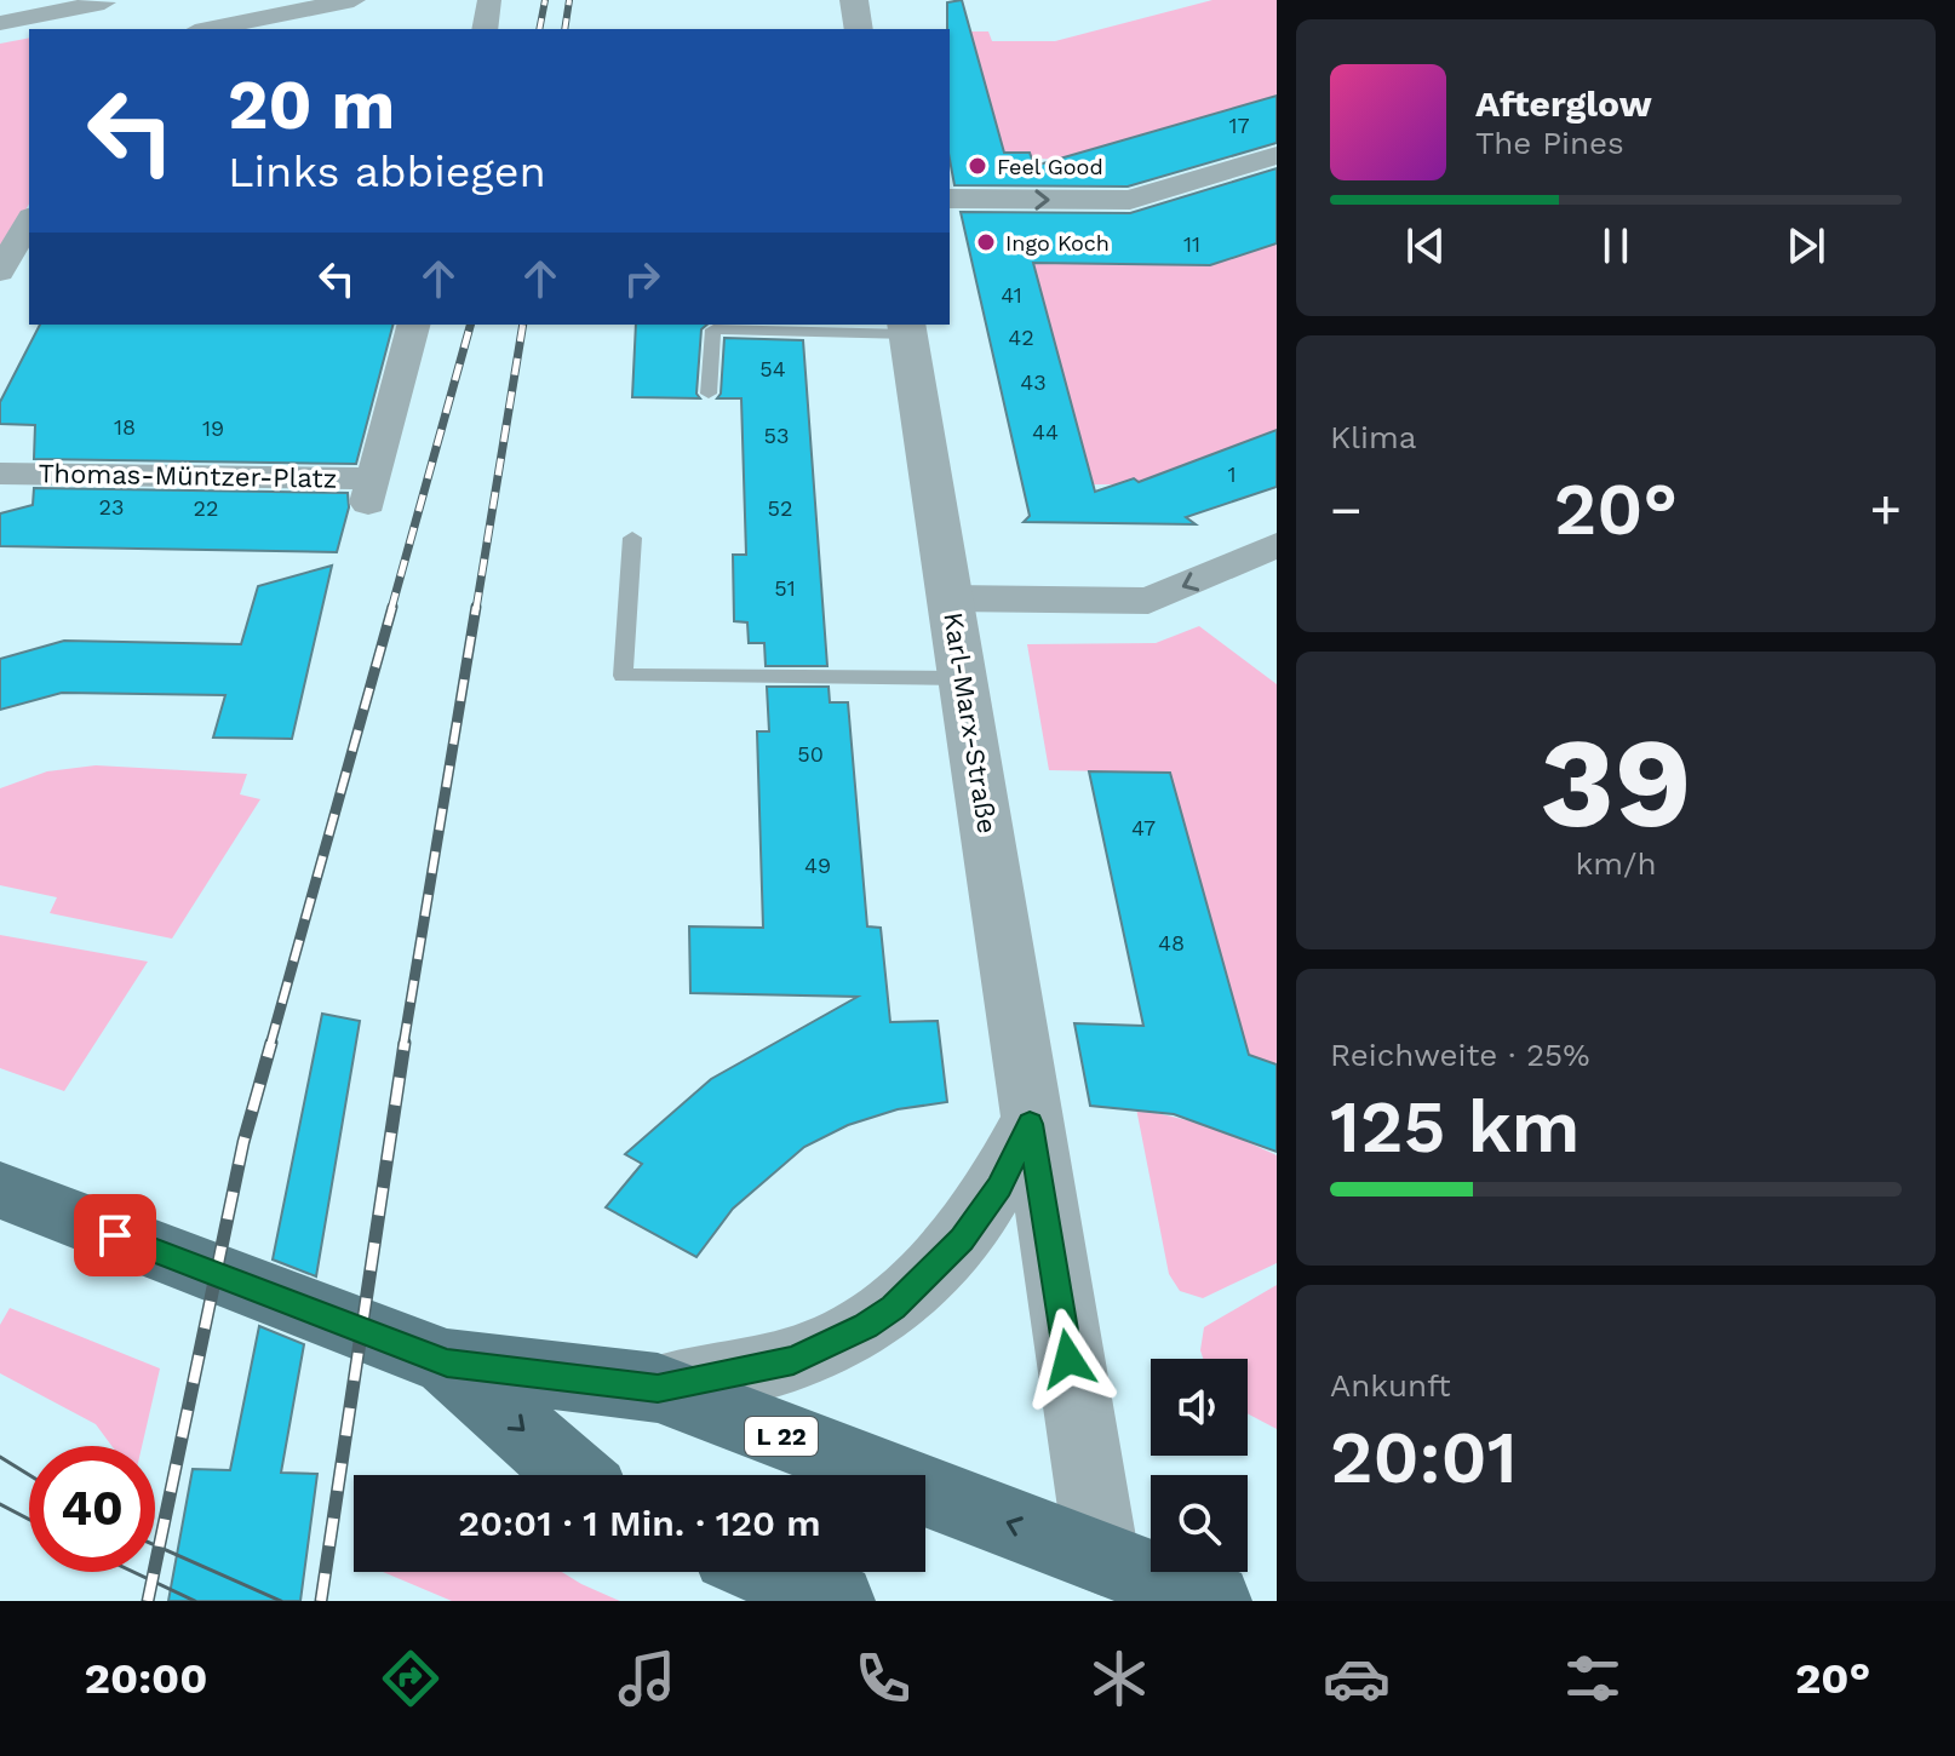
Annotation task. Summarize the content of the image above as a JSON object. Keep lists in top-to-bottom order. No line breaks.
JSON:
{"streets":{"main road":["L 22"],"street":["Thomas-Müntzer-Platz","Karl-Marx-Straße"]},"crossings":[["Karl-Marx-Straße","L 22"]],"places":["Feel Good","Ingo Koch"],"house_numbers":["17","11","41","42","54","43","18","19","44","53","1","23","22","52","51","50","47","49","48"],"page":{"turn":["20 m","Links abbiegen"],"song":["Afterglow","The Pines"],"tile":["Klima",["39","km/h"],["Reichweite · 25%","125 km"],["Ankunft","20:01"]],"heat":["−","20°","+"],"limit":"40","trip":"20:01 · 1 Min. · 120 m","tabs":["20:00","20°"]}}
